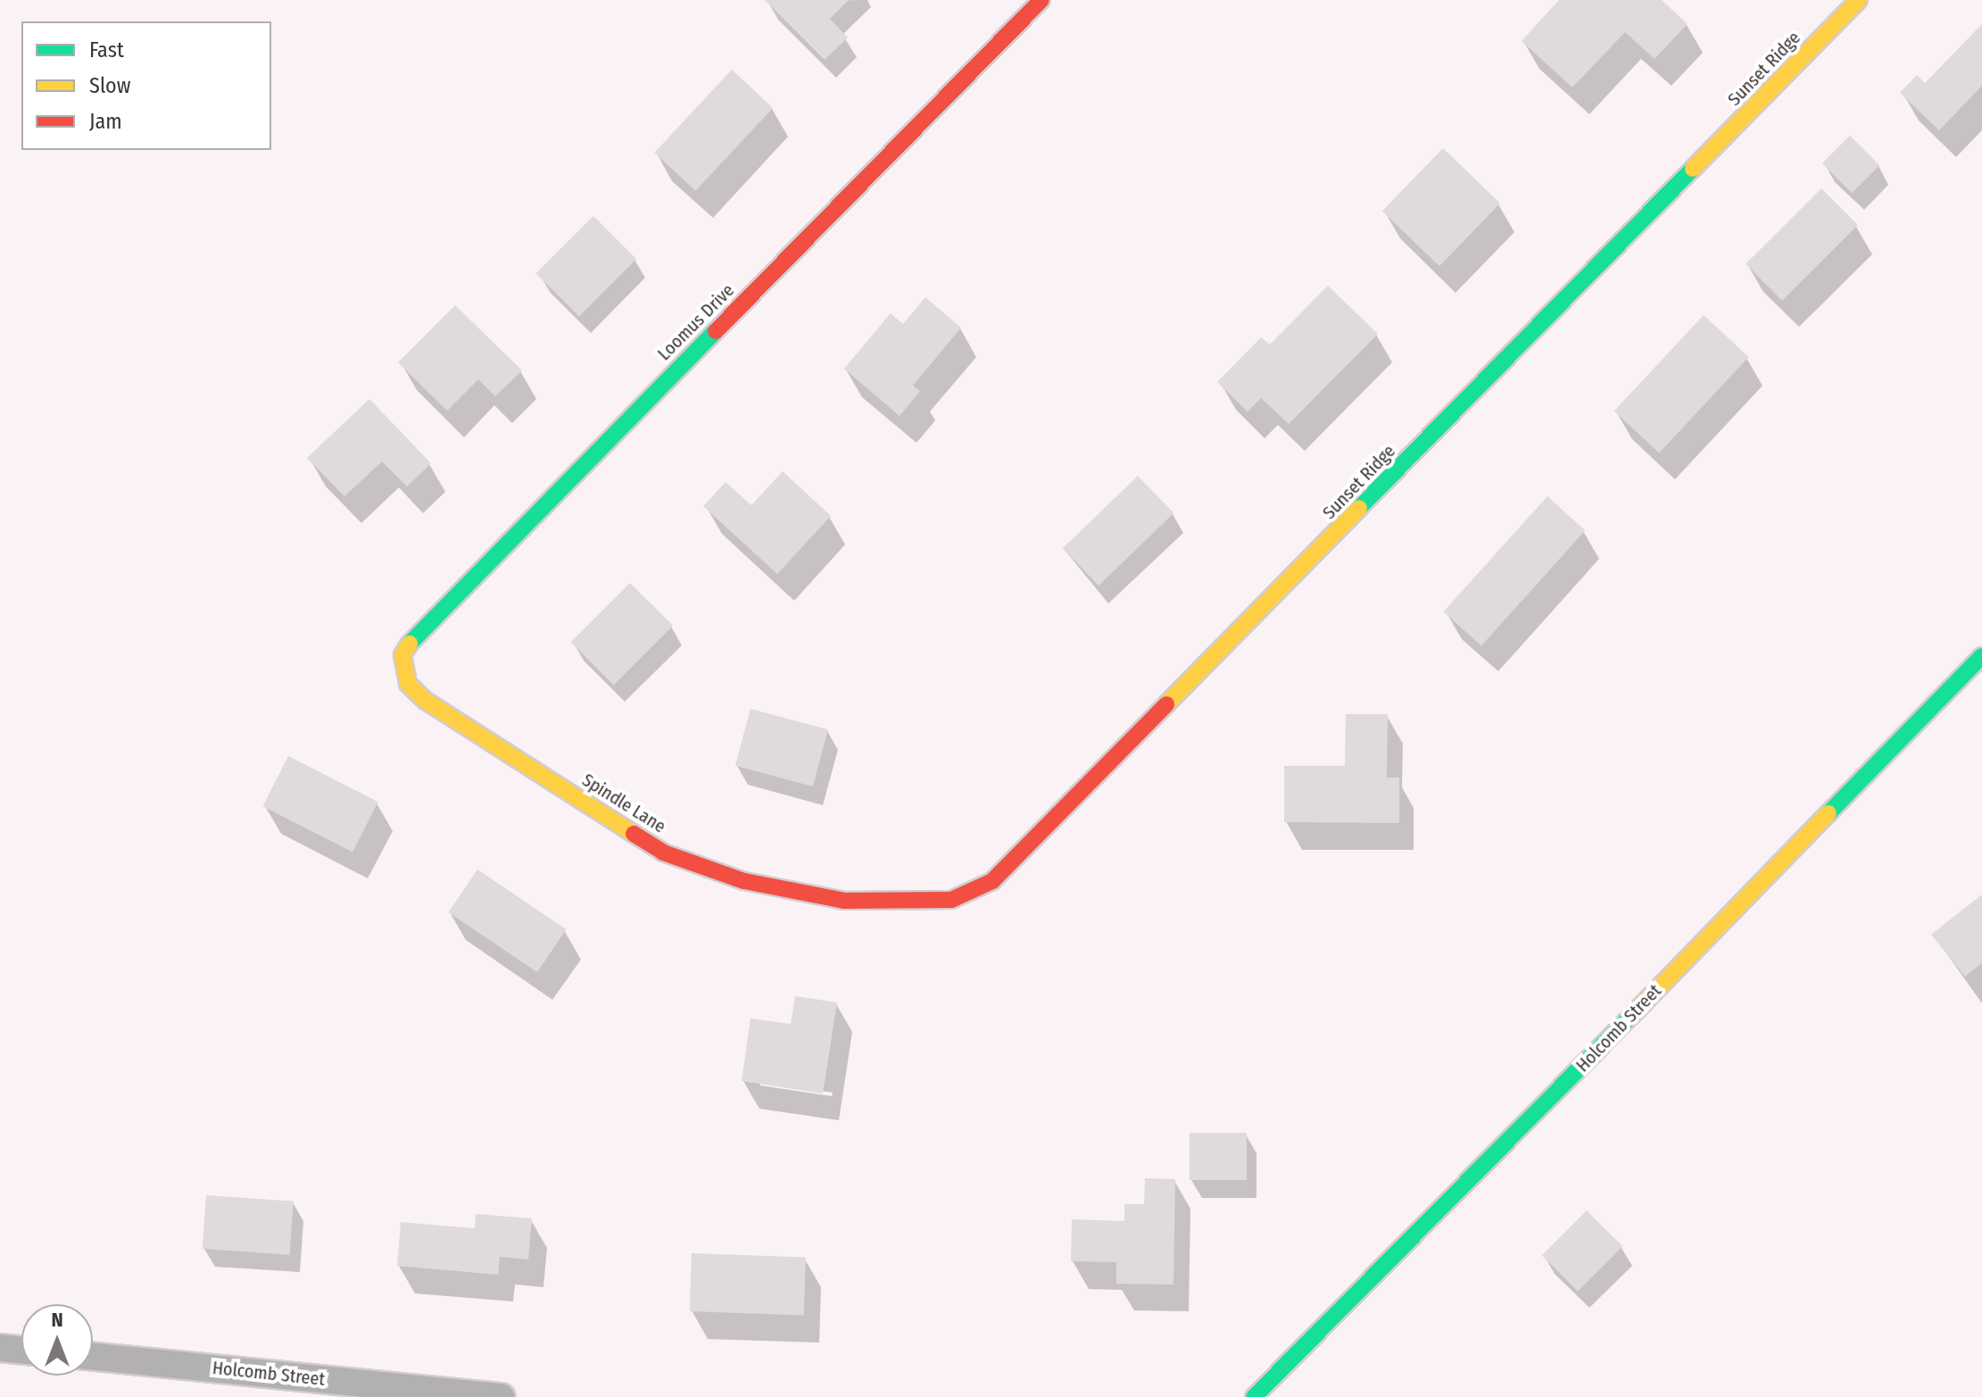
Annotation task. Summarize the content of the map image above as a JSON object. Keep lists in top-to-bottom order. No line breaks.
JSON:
{"streets":{"street":["Sunset Ridge","Loomus Drive","Spindle Lane","Holcomb Street"]},"crossings":[["Sunset Ridge","Spindle Lane"],["Loomus Drive","Spindle Lane"]],"legend":["Fast","Slow","Jam"],"north":"top"}
